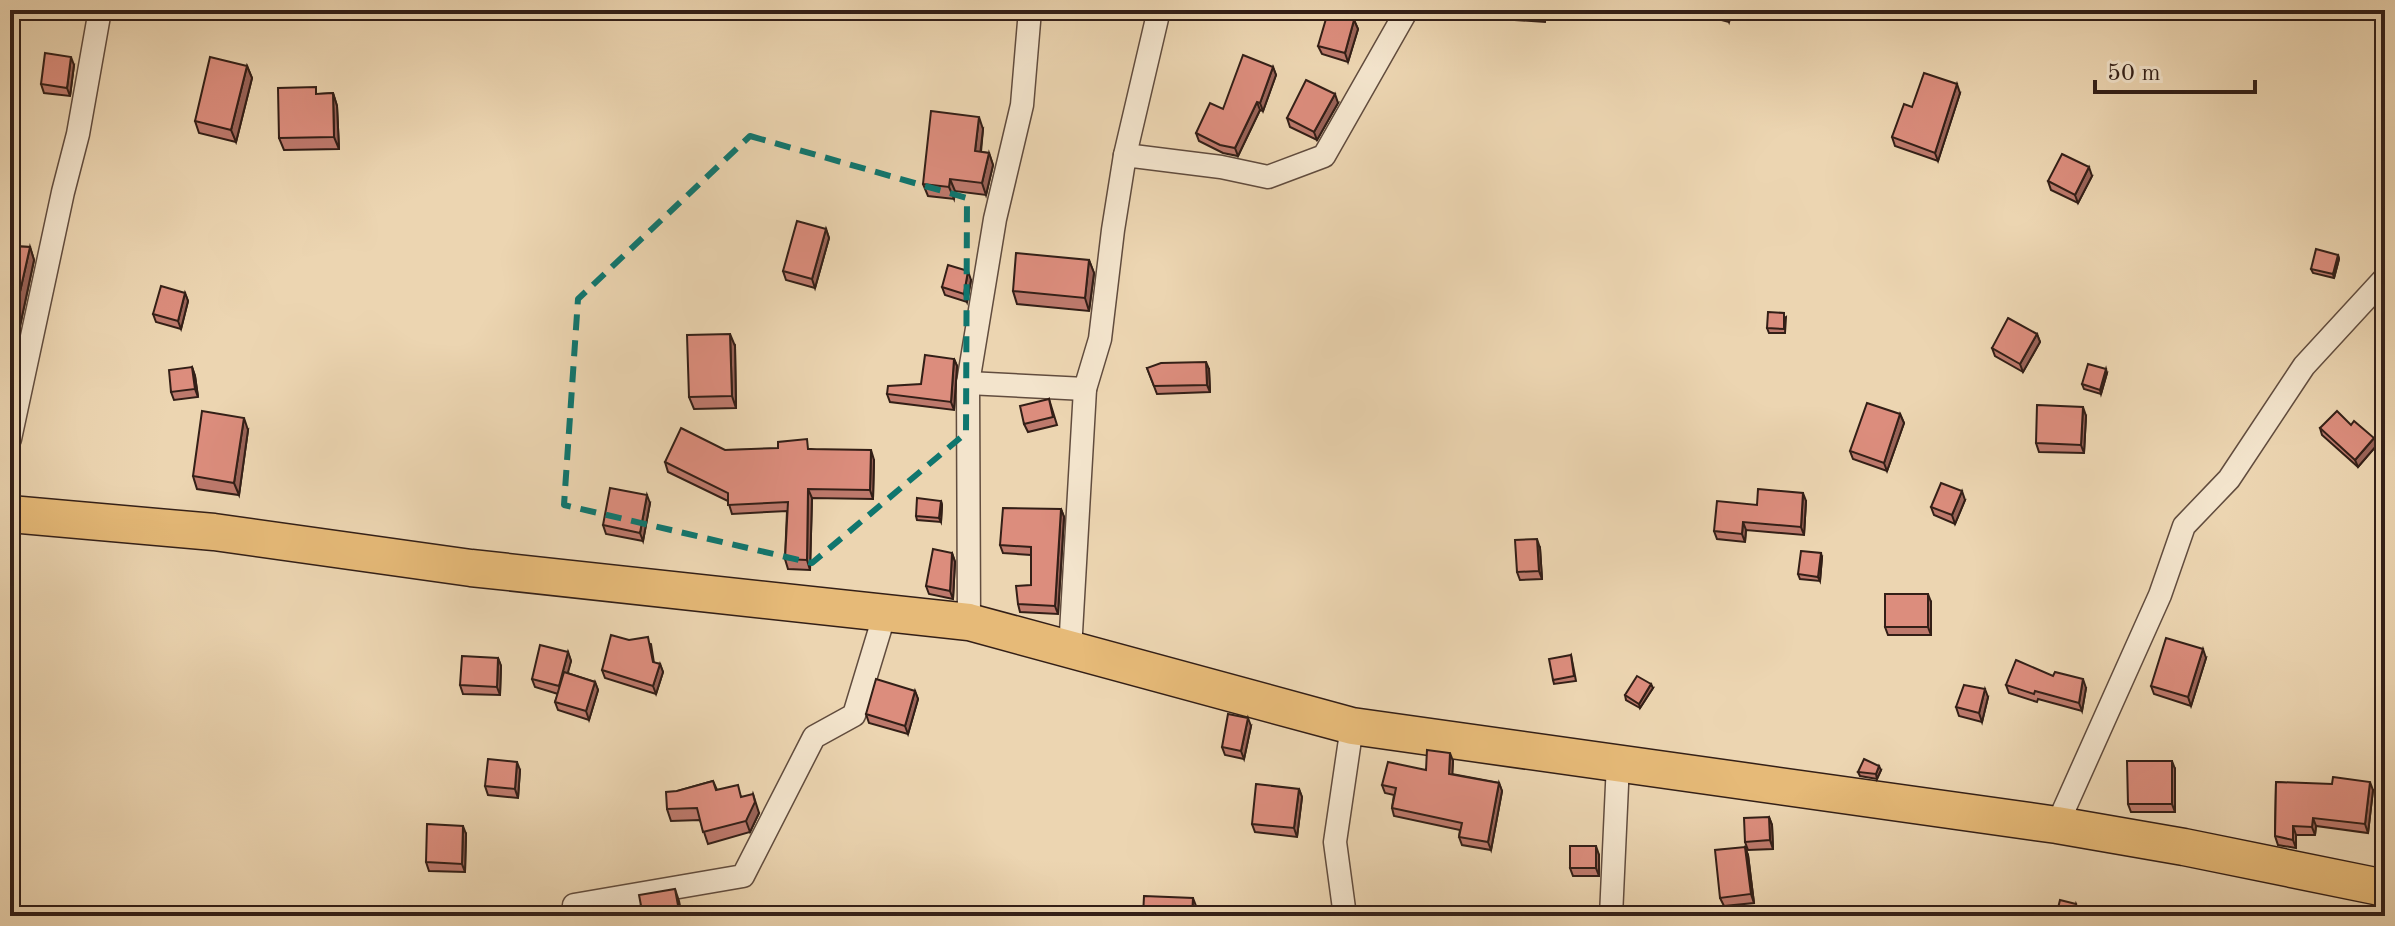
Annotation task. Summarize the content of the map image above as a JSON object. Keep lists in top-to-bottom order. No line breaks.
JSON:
{"scale_bar":"50 m"}
